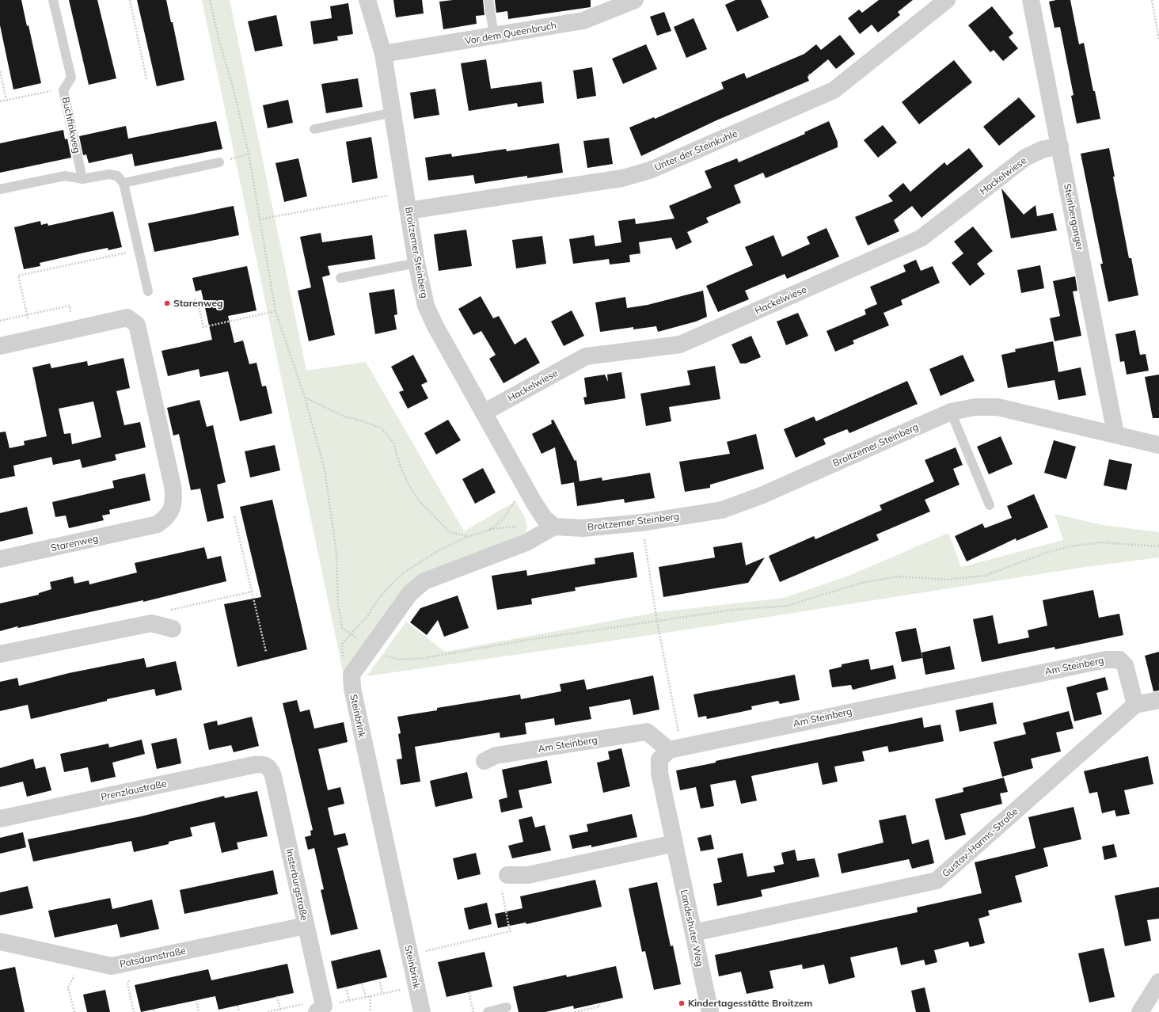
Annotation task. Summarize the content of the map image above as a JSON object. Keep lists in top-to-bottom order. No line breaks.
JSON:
{"streets":{"street":["Vor dem Queenbruch","Unter der Steinkuhle","Hackelwiese","Steinberganger","Broitzemer Steinberg","Starenweg","Am Steinberg","Steinbrink","Prenzlaustraße","Gustav-Harms-Straße","Insterburgstraße","Landeshuter Weg","Potsdamstraße"],"lane":["Buchfinkweg"]},"crossings":[["Vor dem Queenbruch","Broitzemer Steinberg"],["Unter der Steinkuhle","Broitzemer Steinberg"],["Hackelwiese","Steinberganger"],["Hackelwiese","Broitzemer Steinberg"],["Steinberganger","Broitzemer Steinberg"],["Broitzemer Steinberg","Steinbrink"],["Am Steinberg","Gustav-Harms-Straße"],["Am Steinberg","Landeshuter Weg"],["Prenzlaustraße","Insterburgstraße"],["Gustav-Harms-Straße","Landeshuter Weg"],["Insterburgstraße","Potsdamstraße"]],"places":["Starenweg","Kindertagesstätte Broitzem"]}
